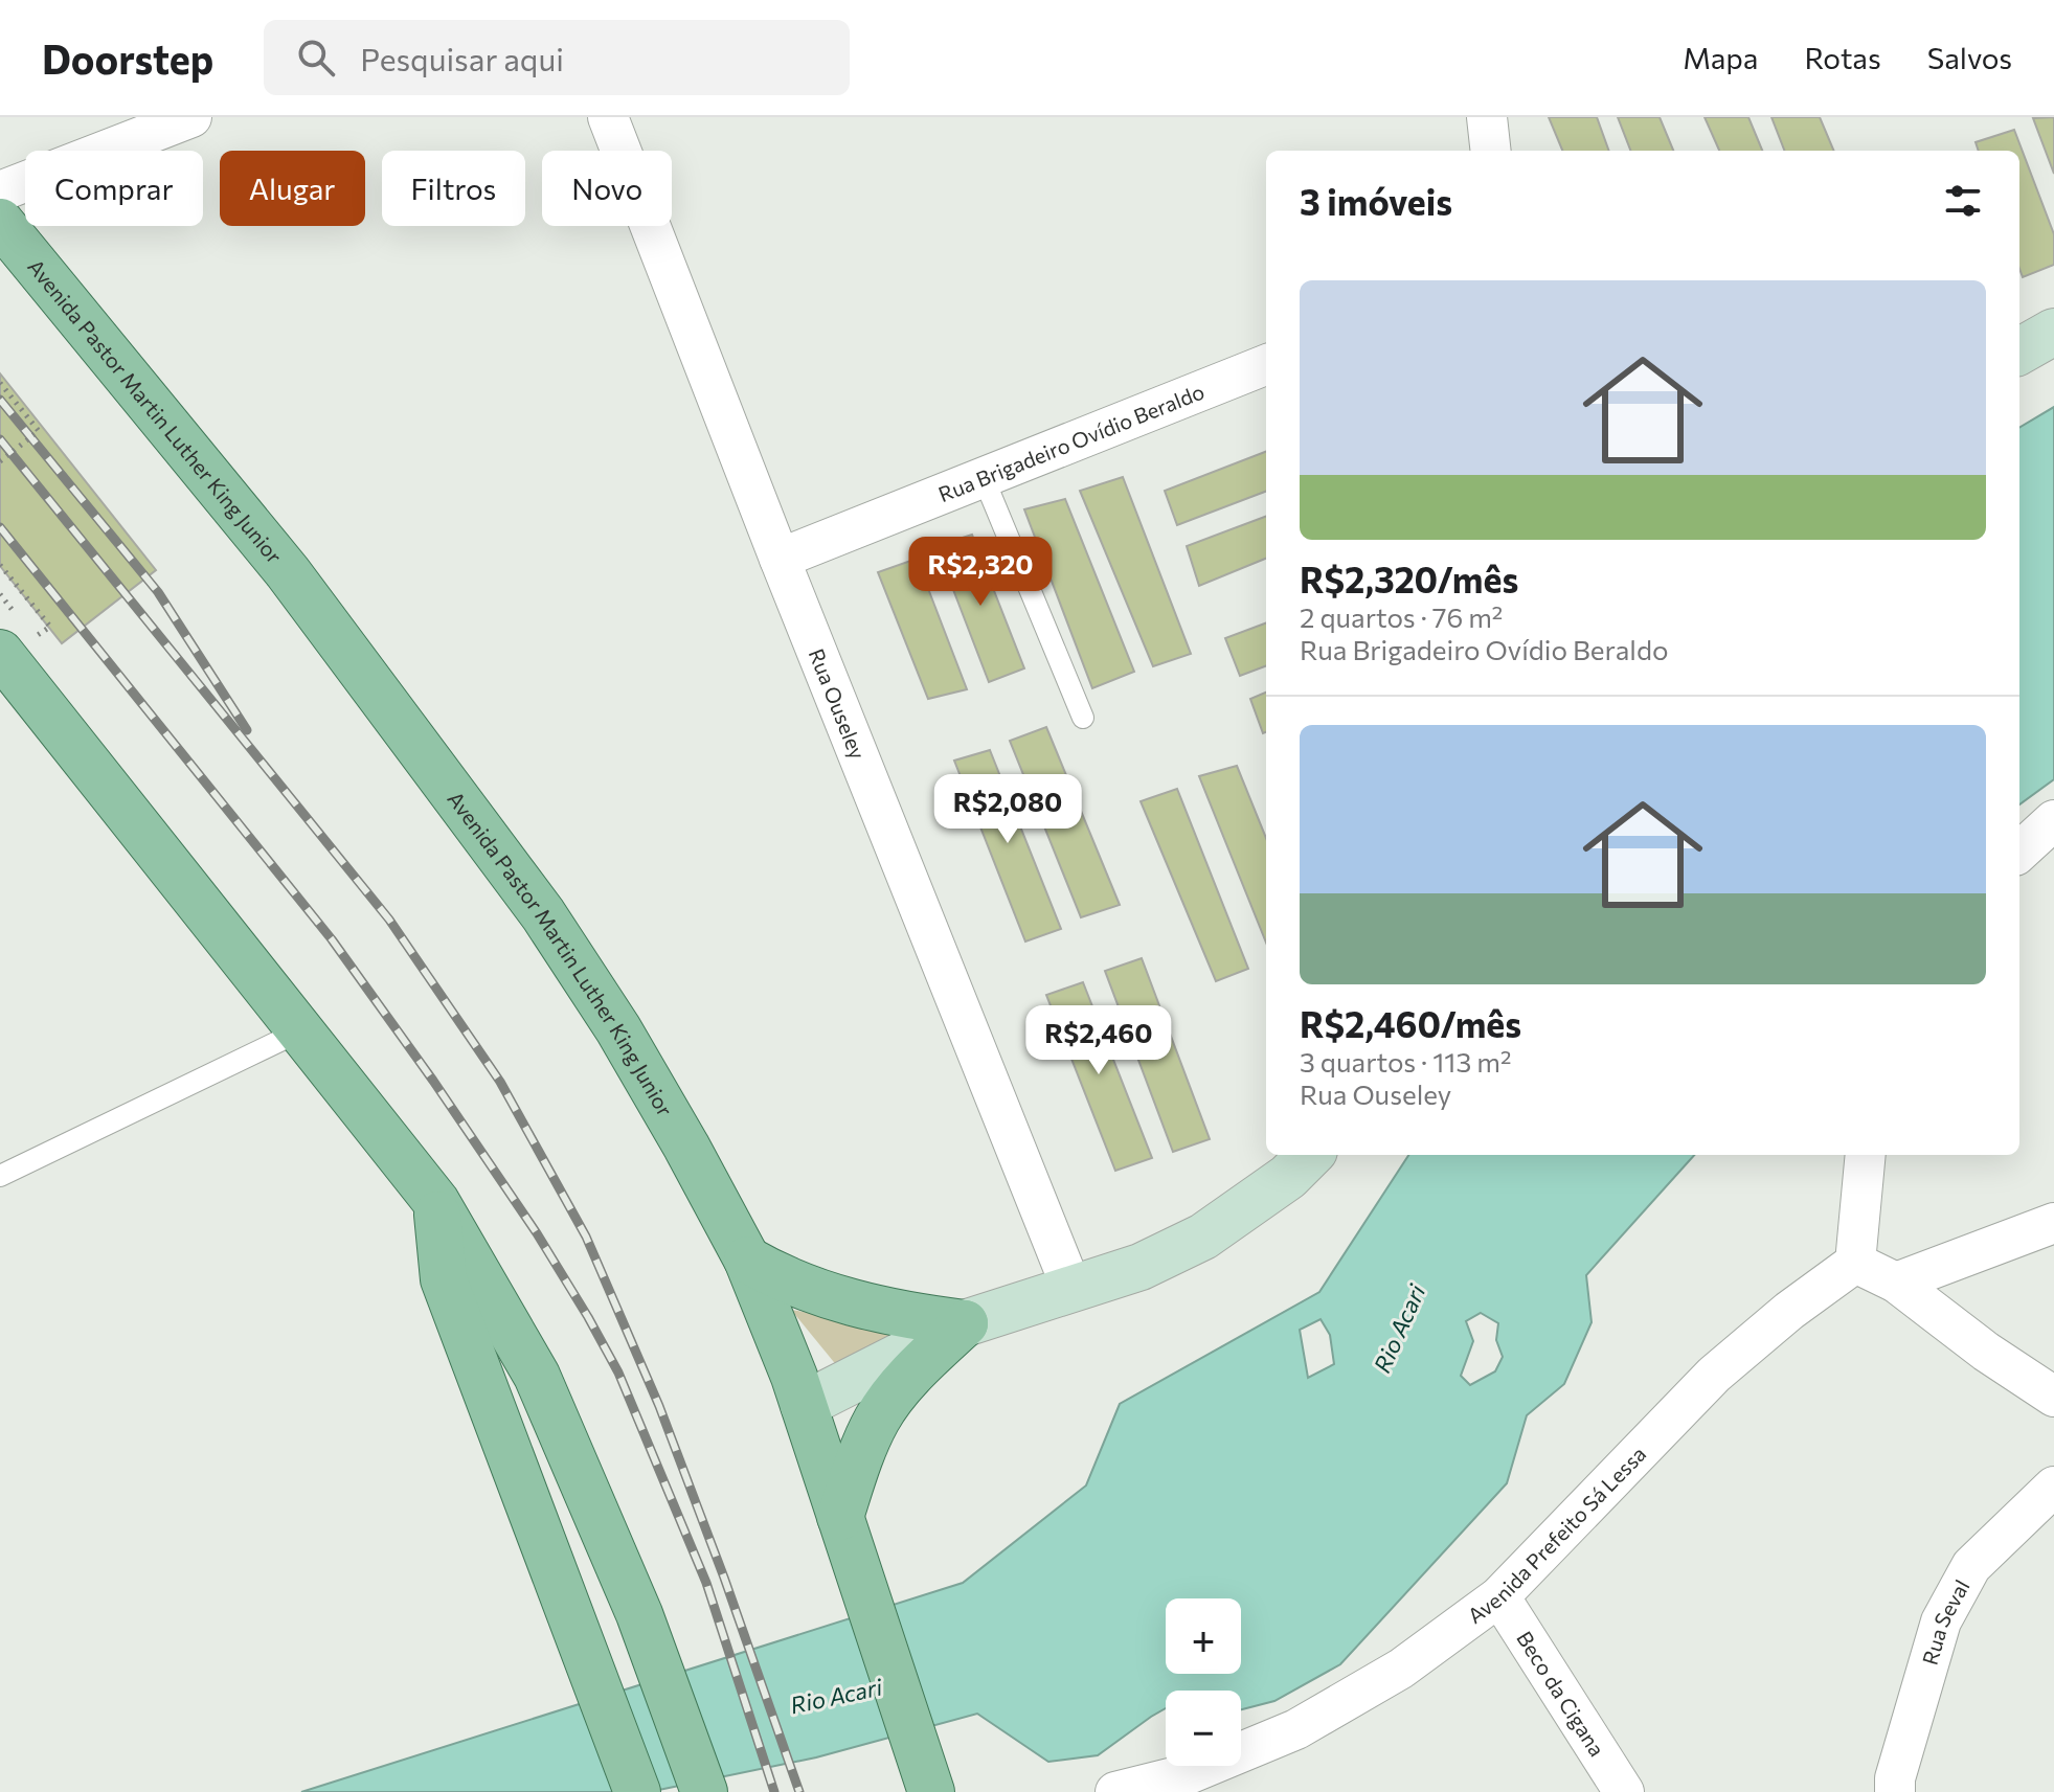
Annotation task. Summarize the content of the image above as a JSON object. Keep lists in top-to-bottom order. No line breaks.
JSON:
{"streets":{"main road":["Avenida Pastor Martin Luther King Junior"],"street":["Rua Brigadeiro Ovídio Beraldo","Rua Ouseley","Avenida Prefeito Sá Lessa","Rua Seval","Beco da Cigana"]},"crossings":[["Rua Brigadeiro Ovídio Beraldo","Rua Ouseley"],["Avenida Prefeito Sá Lessa","Beco da Cigana"]],"water":["Rio Acari"],"page":{"header":"Doorstep","search":"Pesquisar aqui","nav":["Mapa","Rotas","Salvos"],"chip":["Comprar","Alugar","Filtros","Novo"],"heading":"3 imóveis","list":[{"name":"R$2,320/mês","note":"2 quartos · 76 m² · Rua Brigadeiro Ovídio Beraldo"},{"name":"R$2,460/mês","note":"3 quartos · 113 m² · Rua Ouseley"}],"price":["R$2,320","R$2,080","R$2,460"],"map_buttons":["+","−"]}}
